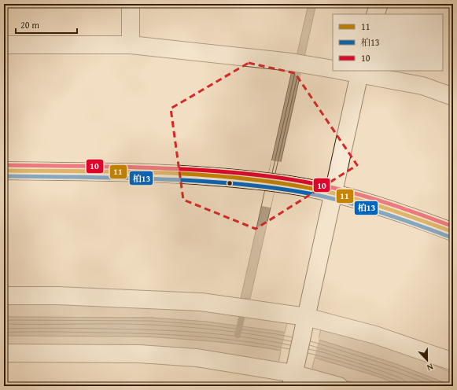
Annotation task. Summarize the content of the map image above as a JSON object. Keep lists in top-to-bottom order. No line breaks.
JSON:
{"lines":["transit line 10","transit line 11","transit line 柏13"],"legend":["11","柏13","10"],"scale_bar":"20 m","north":"bottom"}
